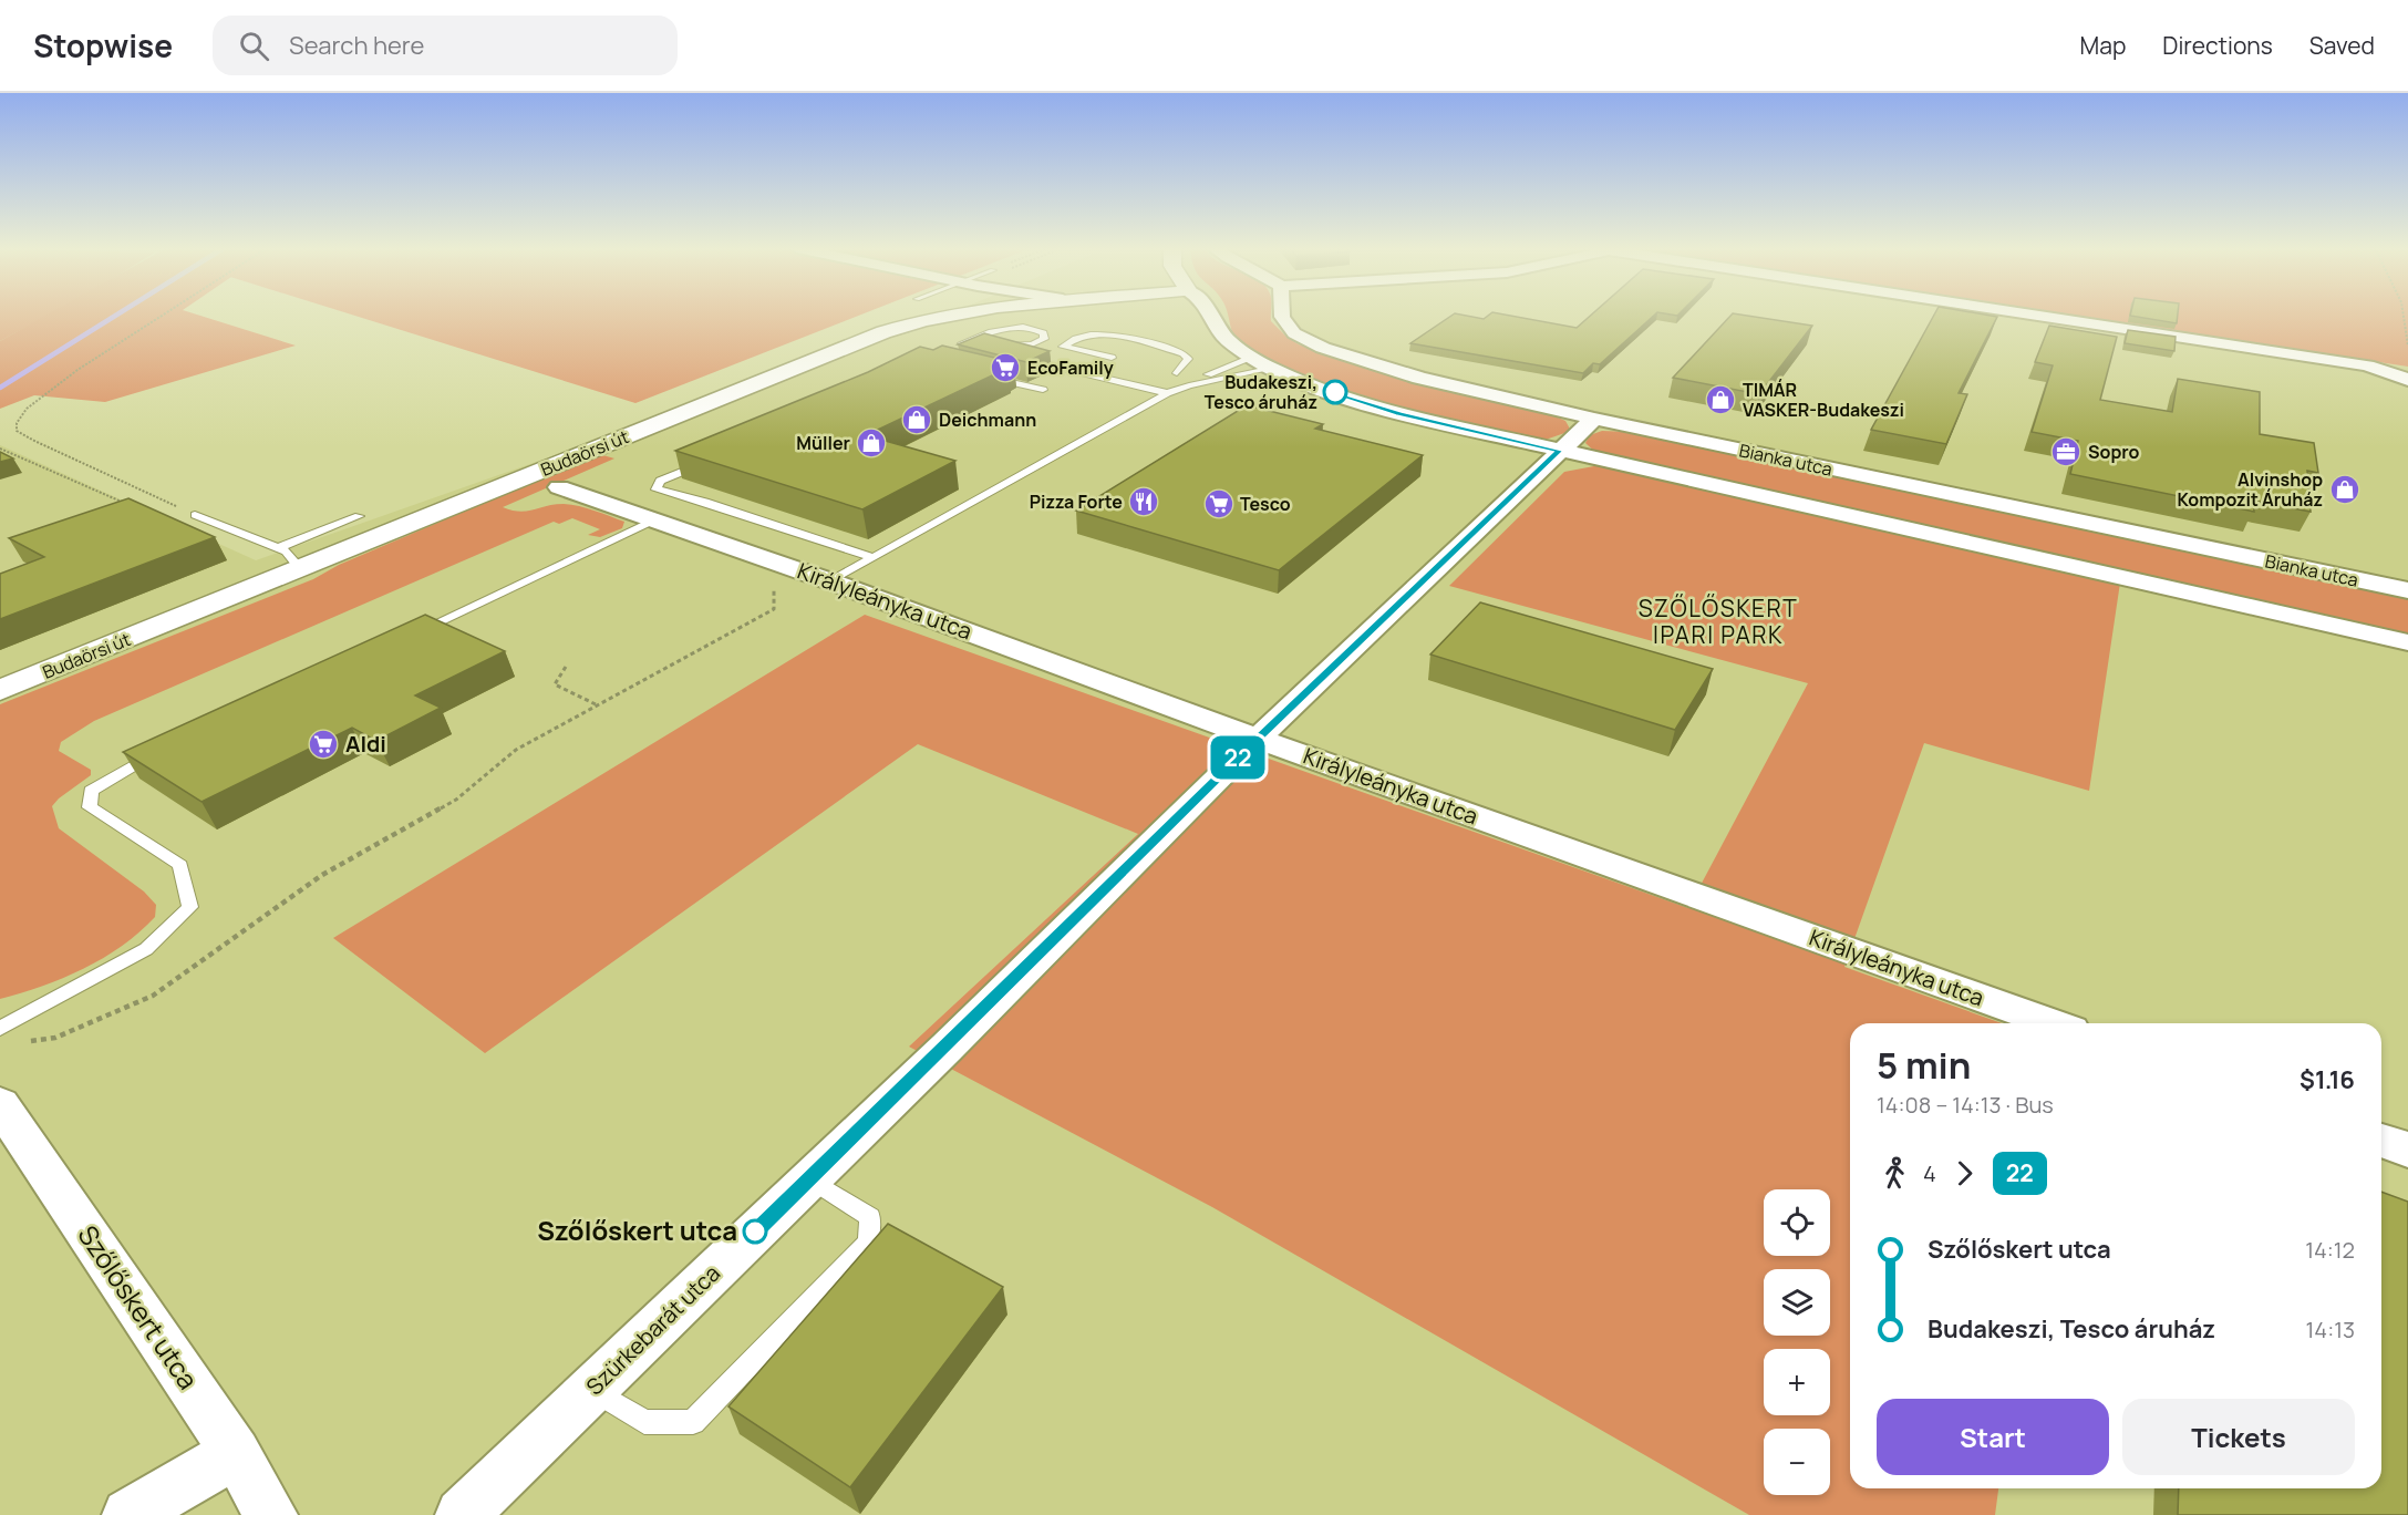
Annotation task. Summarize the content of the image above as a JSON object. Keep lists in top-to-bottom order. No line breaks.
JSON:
{"streets":{"main road":["Budaörsi út"],"street":["Bianka utca","Királyleányka utca","Szőlőskert utca","Szürkebarát utca"]},"crossings":[["Bianka utca","Szürkebarát utca"],["Királyleányka utca","Szürkebarát utca"]],"districts":["SZŐLŐSKERT IPARI PARK"],"places":{"supermarket":["EcoFamily","Tesco","Aldi"],"other":["Budakeszi, Tesco áruház","Szőlőskert utca"],"shop":["TIMÁR VASKER-Budakeszi","Deichmann","Müller","Alvinshop Kompozit Áruház"],"office":["Sopro"],"restaurant":["Pizza Forte"]},"lines":["bus line 22"],"page":{"header":"Stopwise","search":"Search here","nav":["Map","Directions","Saved"],"on_map":"22","heading":["5 min","14:08 – 14:13 · Bus","$1.16"],"legs":["4","22"],"map_buttons":["+","−"],"list":[{"name":"Szőlőskert utca","value":"14:12"},{"name":"Budakeszi, Tesco áruház","value":"14:13"}],"buttons":["Start","Tickets"]}}
